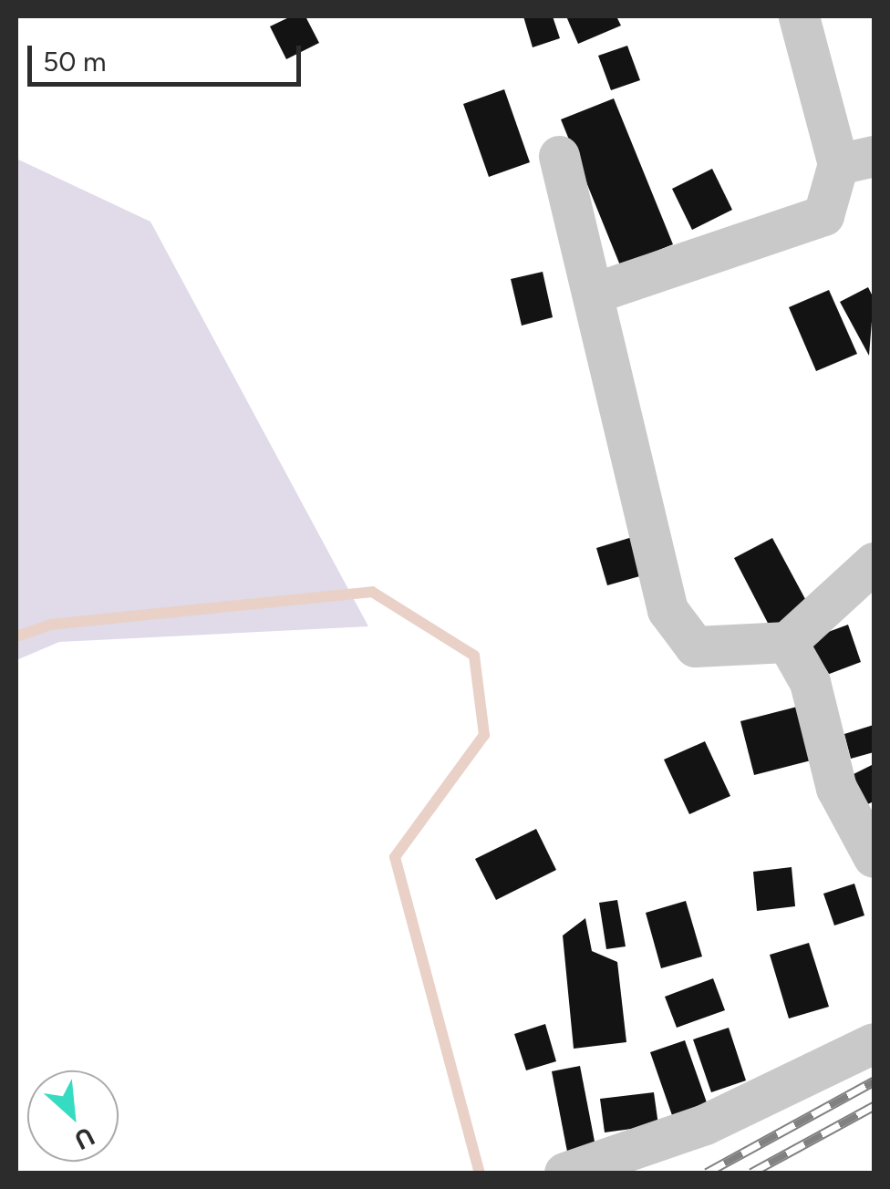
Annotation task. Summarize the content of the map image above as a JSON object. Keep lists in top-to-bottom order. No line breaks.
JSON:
{"scale_bar":"50 m","north":"bottom right"}
